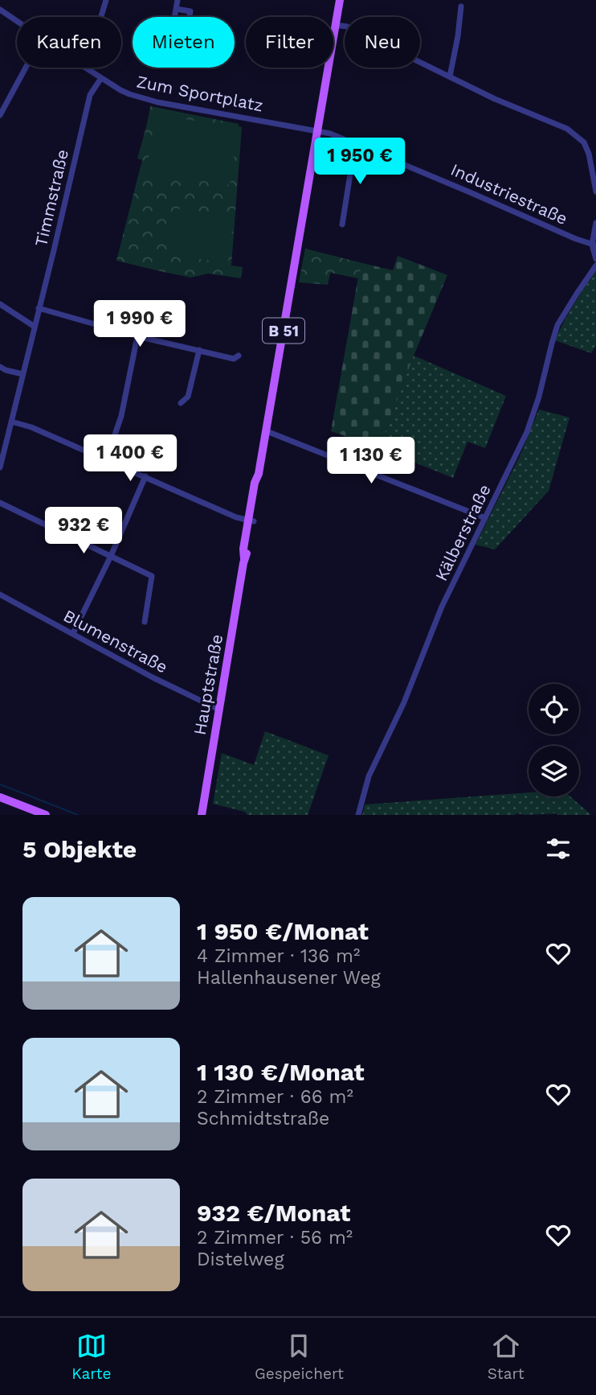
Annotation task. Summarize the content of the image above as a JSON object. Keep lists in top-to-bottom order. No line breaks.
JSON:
{"streets":{"main road":["B 51","Hauptstraße"],"street":["Zum Sportplatz","Industriestraße","Timmstraße","Kälberstraße","Blumenstraße"]},"crossings":[["Zum Sportplatz","Industriestraße"],["Zum Sportplatz","Timmstraße"],["Zum Sportplatz","Hauptstraße"],["Industriestraße","Hauptstraße"],["Blumenstraße","Hauptstraße"]],"page":{"chip":["Kaufen","Mieten","Filter","Neu"],"price":["1 950 €","1 990 €","1 400 €","1 130 €","932 €"],"heading":"5 Objekte","list":[{"name":"1 950 €/Monat","note":"4 Zimmer · 136 m² · Hallenhausener Weg"},{"name":"1 130 €/Monat","note":"2 Zimmer · 66 m² · Schmidtstraße"},{"name":"932 €/Monat","note":"2 Zimmer · 56 m² · Distelweg"}],"tabs":["Karte","Gespeichert","Start"]}}
